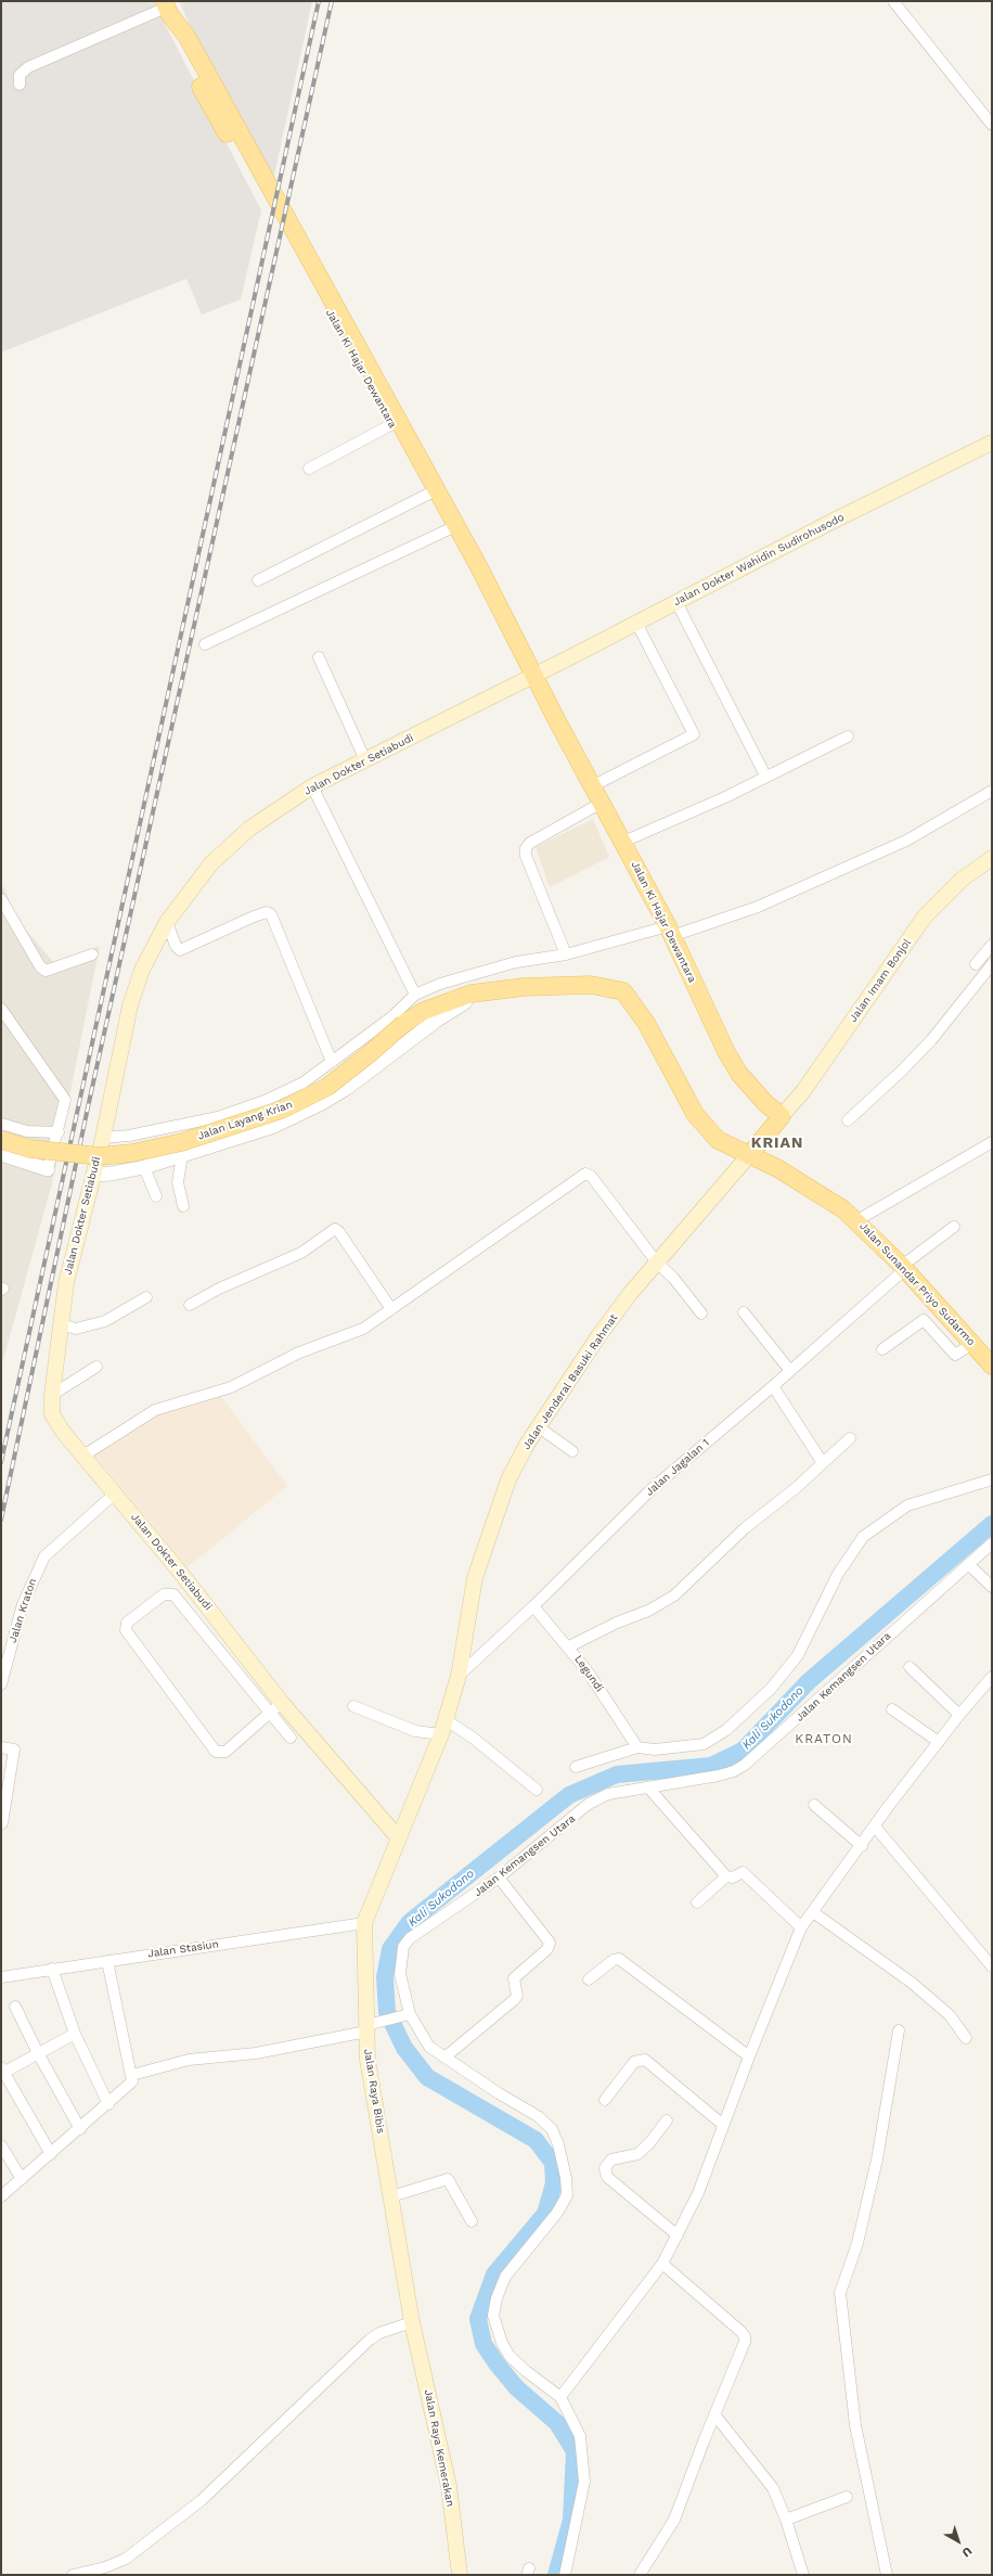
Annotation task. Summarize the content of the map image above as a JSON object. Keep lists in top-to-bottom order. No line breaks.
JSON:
{"streets":{"main road":["Jalan Ki Hajar Dewantara","Jalan Dokter Wahidin Sudirohusodo","Jalan Dokter Setiabudi","Jalan Imam Bonjol","Jalan Layang Krian","Jalan Sunandar Priyo Sudarmo","Jalan Jenderal Basuki Rahmat","Jalan Raya Bibis","Jalan Raya Kemerakan"],"street":["Jalan Jagalan 1","Jalan Kraton","Legundi","Jalan Kemangsen Utara","Jalan Stasiun"]},"crossings":[["Jalan Ki Hajar Dewantara","Jalan Dokter Wahidin Sudirohusodo"],["Jalan Ki Hajar Dewantara","Jalan Dokter Setiabudi"],["Jalan Ki Hajar Dewantara","Jalan Imam Bonjol"],["Jalan Dokter Wahidin Sudirohusodo","Jalan Dokter Setiabudi"],["Jalan Dokter Setiabudi","Jalan Jenderal Basuki Rahmat"],["Jalan Dokter Setiabudi","Jalan Kraton"],["Jalan Dokter Setiabudi","Jalan Raya Bibis"],["Jalan Layang Krian","Jalan Sunandar Priyo Sudarmo"],["Jalan Sunandar Priyo Sudarmo","Jalan Jenderal Basuki Rahmat"],["Jalan Sunandar Priyo Sudarmo","Jalan Jagalan 1"],["Jalan Jenderal Basuki Rahmat","Jalan Jagalan 1"],["Jalan Jenderal Basuki Rahmat","Jalan Raya Bibis"],["Jalan Jagalan 1","Legundi"],["Jalan Stasiun","Jalan Raya Bibis"],["Jalan Raya Bibis","Jalan Raya Kemerakan"]],"districts":["KRIAN","KRATON"],"water":["Kali Sukodono"],"north":"bottom right"}
